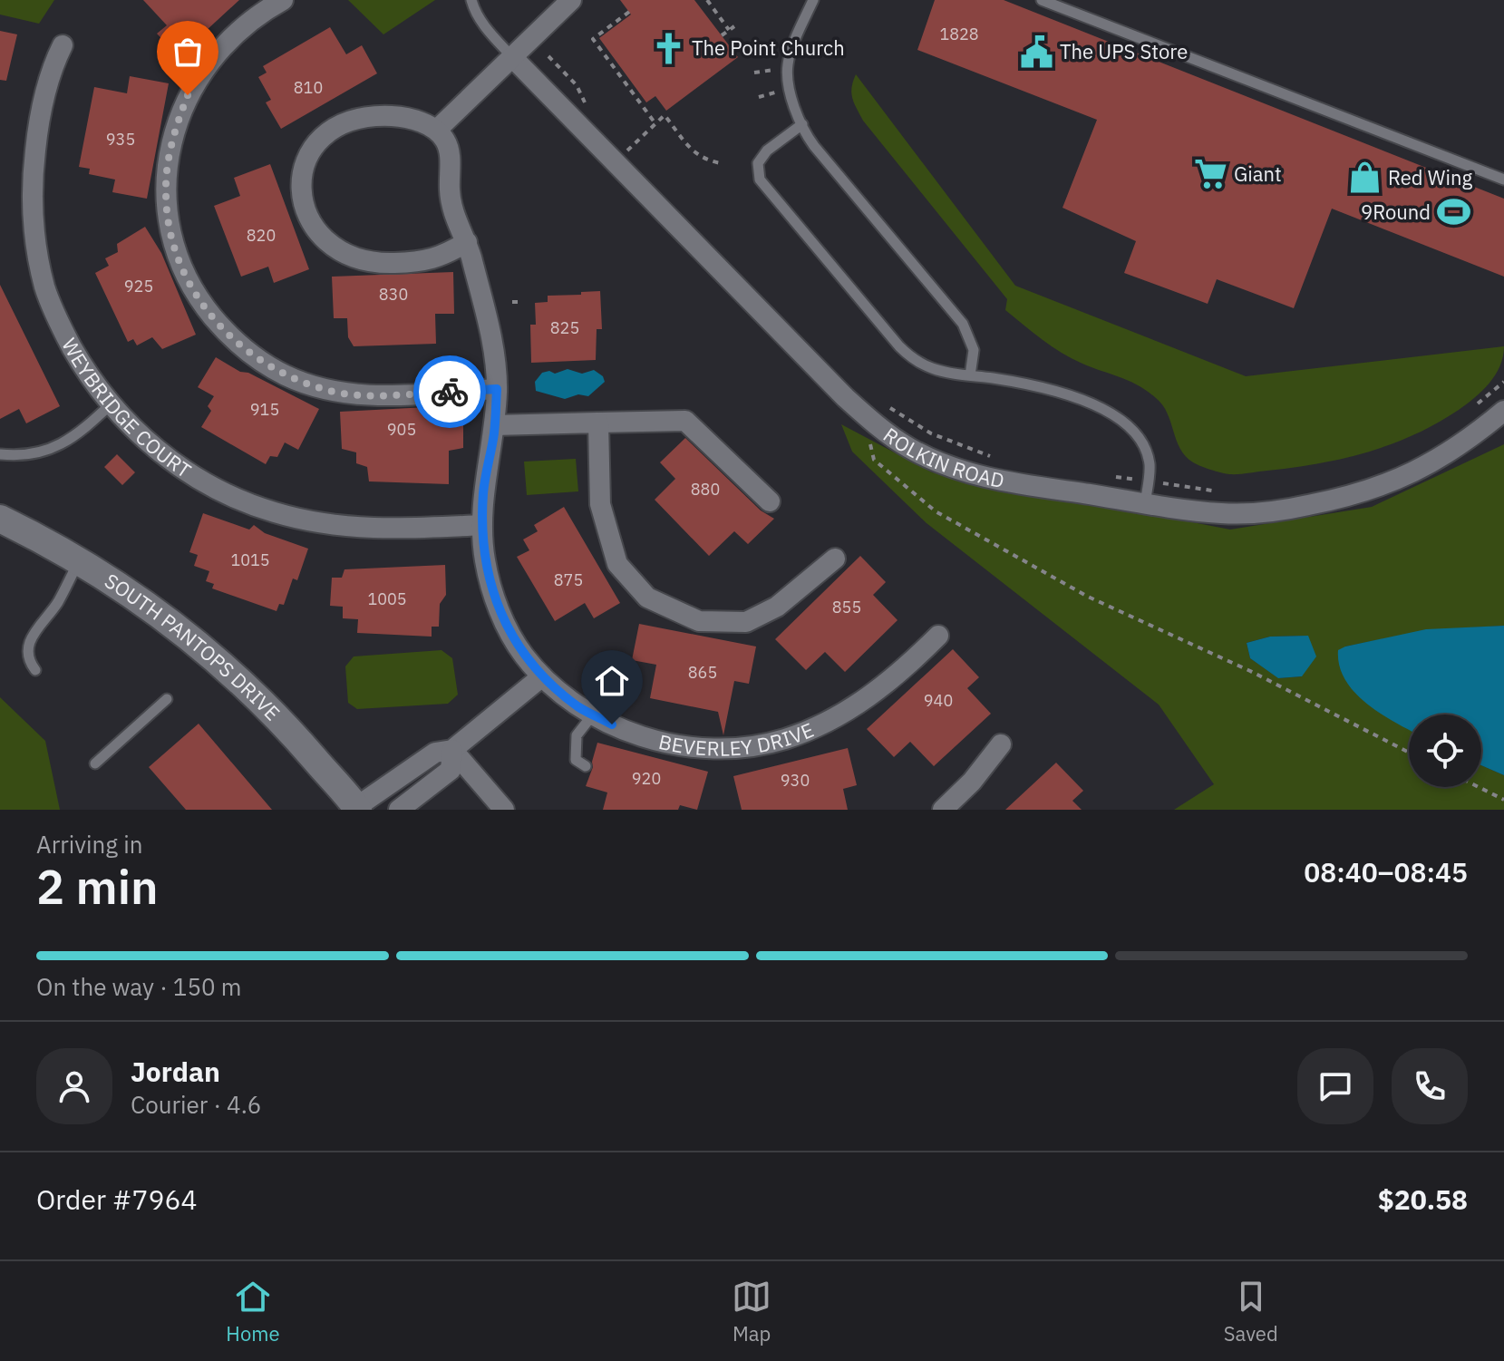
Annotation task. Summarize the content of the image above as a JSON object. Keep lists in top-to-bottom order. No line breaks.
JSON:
{"streets":{"street":["WEYBRIDGE COURT","ROLKIN ROAD","SOUTH PANTOPS DRIVE","BEVERLEY DRIVE"]},"crossings":[["WEYBRIDGE COURT","BEVERLEY DRIVE"]],"places":{"church":["The Point Church"],"public building":["The UPS Store"],"supermarket":["Giant"],"shop":["Red Wing"],"sports":["9Round"]},"house_numbers":["1828","810","935","820","925","830","825","915","905","880","1015","875","1005","855","865","940","920","930"],"page":{"heading":["2 min","Arriving in","08:40–08:45"],"panel":["Jordan","Courier · 4.6","Order #7964","$20.58"],"bar":"On the way · 150 m","tabs":["Home","Map","Saved"]}}
